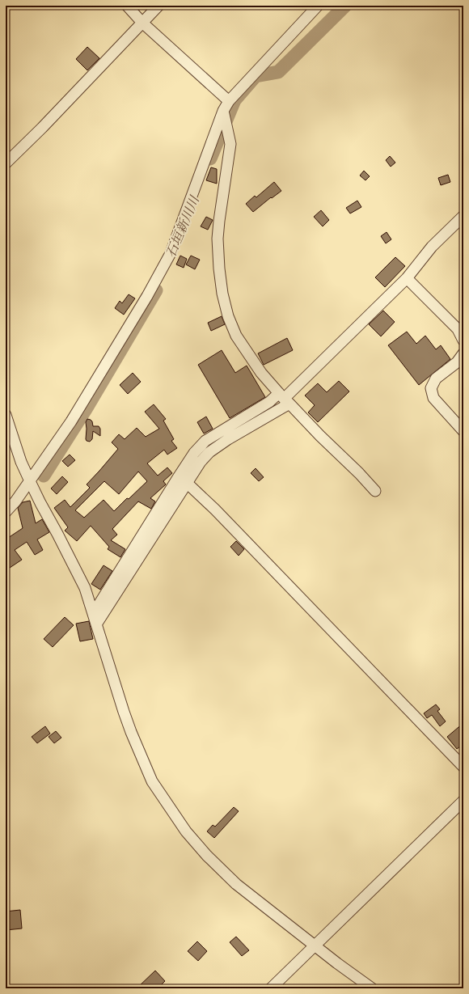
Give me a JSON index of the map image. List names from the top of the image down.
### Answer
{
  "water": ["石垣新川川"]
}
